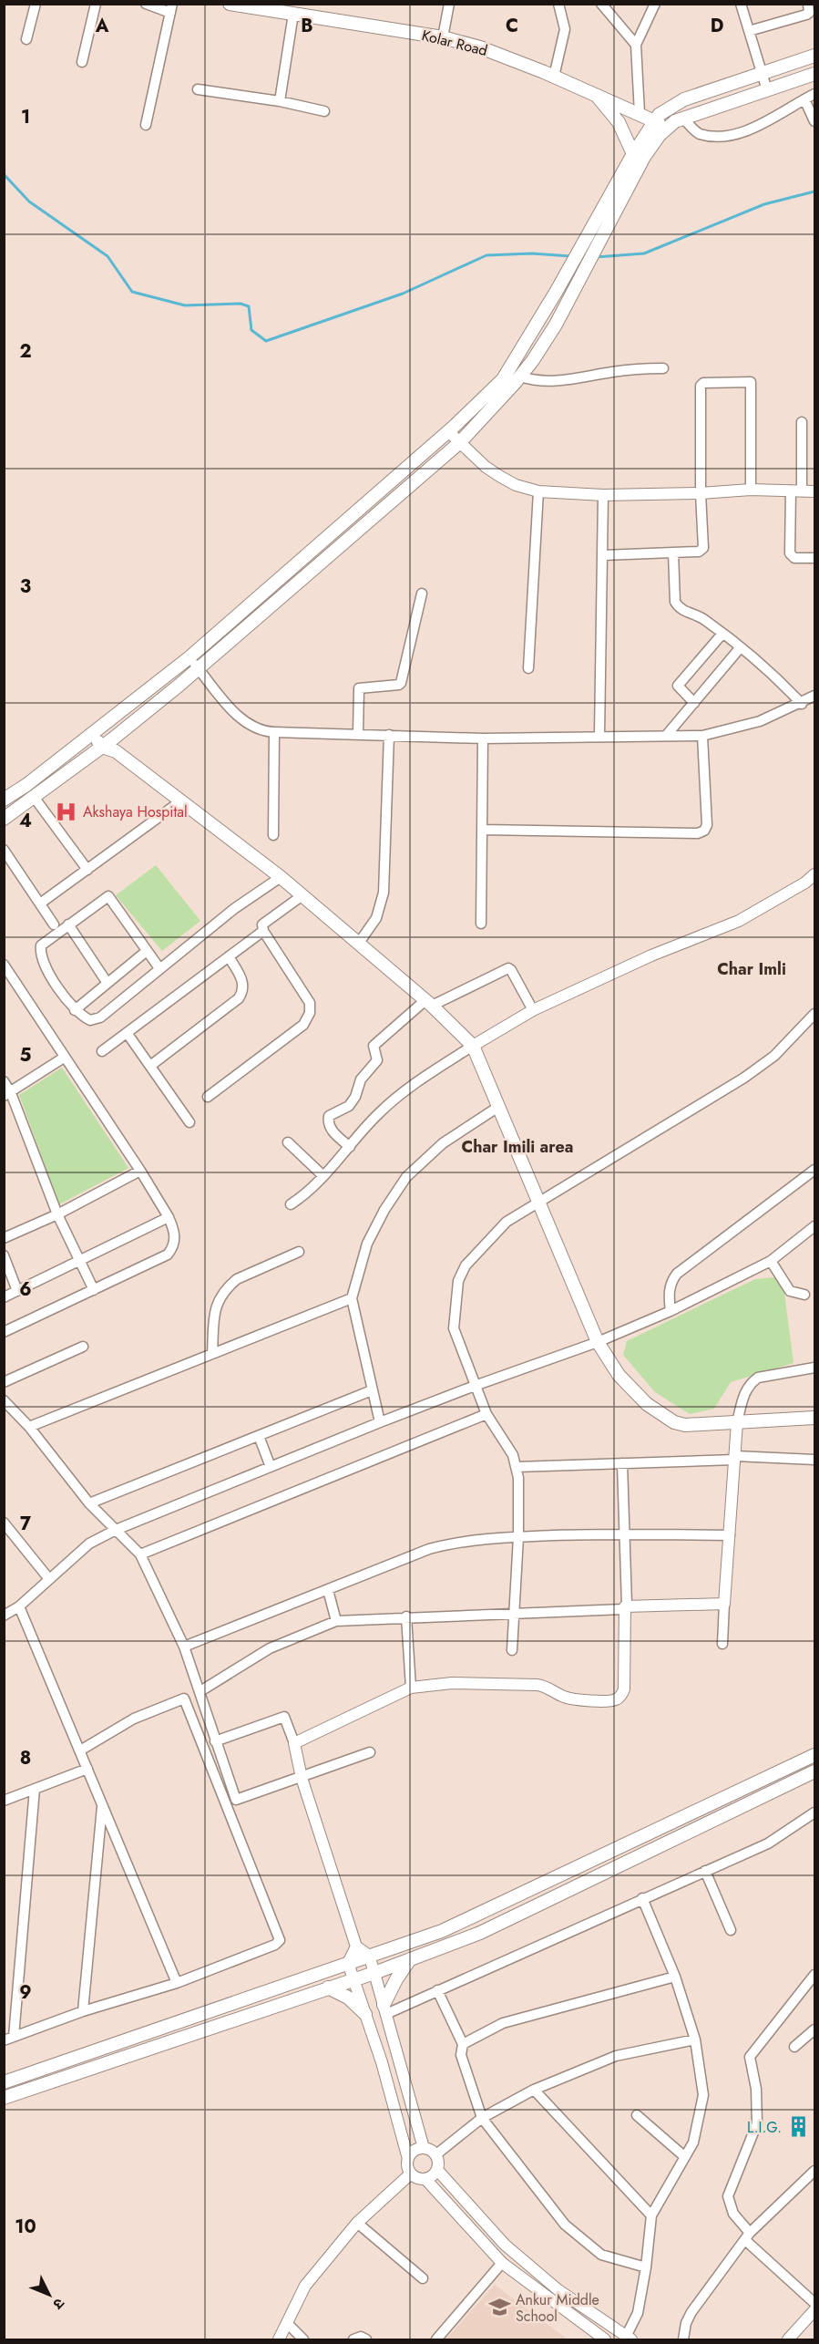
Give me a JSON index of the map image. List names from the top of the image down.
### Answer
{
  "streets": {
    "main road": ["Kolar Road"]
  },
  "districts": ["Char Imli", "Char Imili area"],
  "places": {
    "hospital": ["Akshaya Hospital"],
    "building": ["L.I.G."],
    "school or university": ["Ankur Middle School"]
  },
  "north": "bottom right",
  "grid": {
    "columns": [
      "A",
      "B",
      "C",
      "D"
    ],
    "rows": [
      "1",
      "2",
      "3",
      "4",
      "5",
      "6",
      "7",
      "8",
      "9",
      "10"
    ]
  }
}
